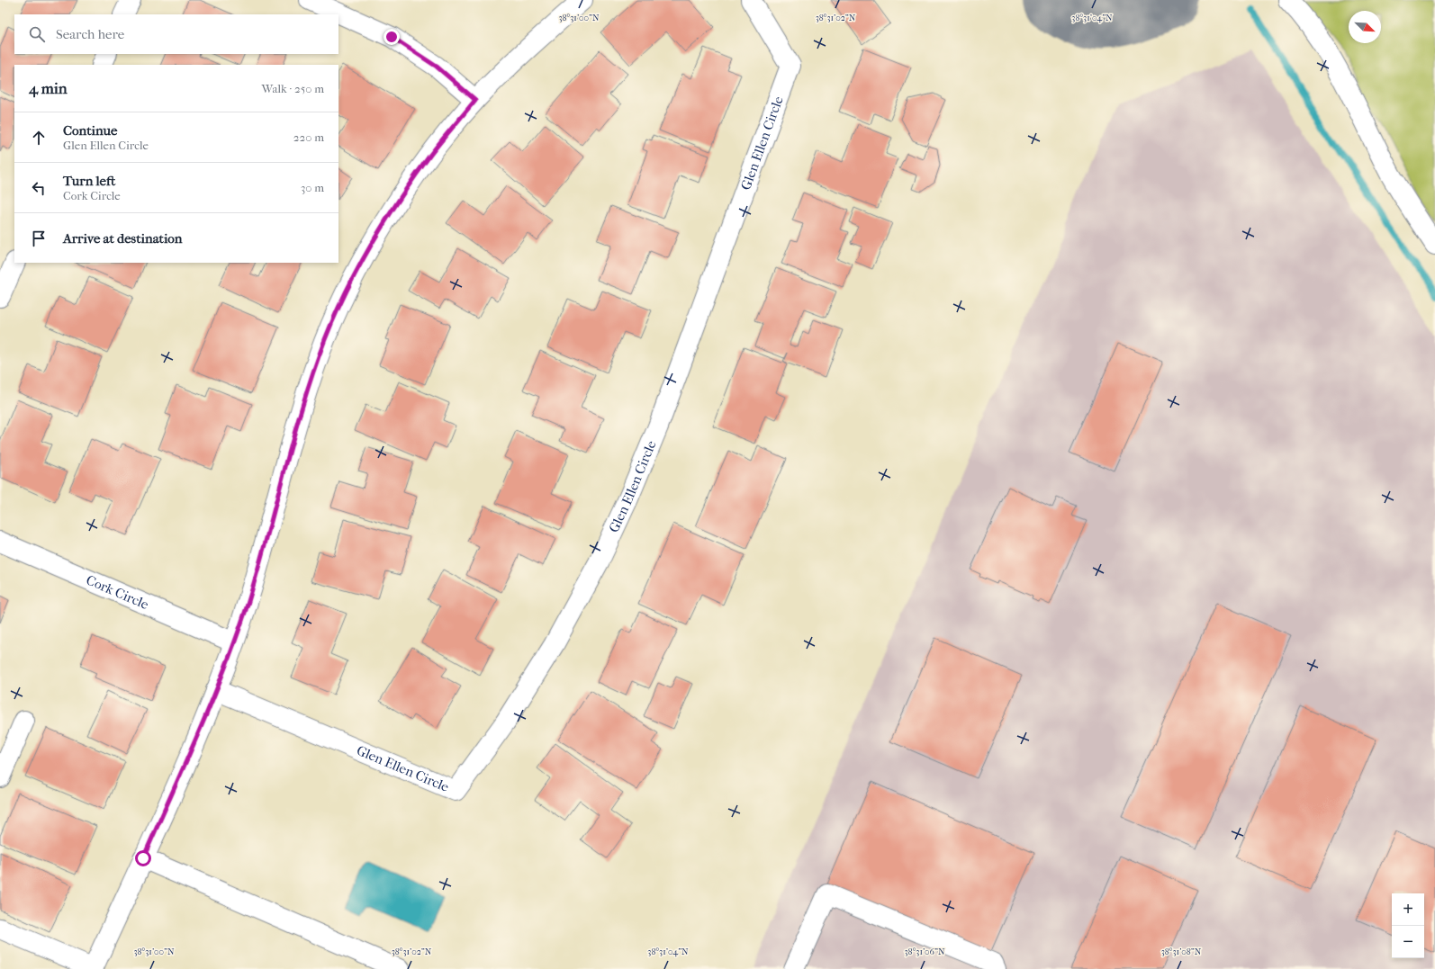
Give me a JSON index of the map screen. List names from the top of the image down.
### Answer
{
  "streets": {
    "street": ["Glen Ellen Circle", "Cork Circle"]
  },
  "north": "bottom right",
  "page": {
    "search": "Search here",
    "heading": ["4 min", "Walk · 250 m"],
    "list": [
      ["Continue", "Glen Ellen Circle", "220 m"],
      ["Turn left", "Cork Circle", "30 m"],
      "Arrive at destination"
    ],
    "map_buttons": ["+", "−"]
  },
  "coordinates": [
    "38°31'00\"N",
    "38°31'02\"N",
    "38°31'04\"N",
    "38°31'06\"N",
    "38°31'08\"N"
  ]
}
